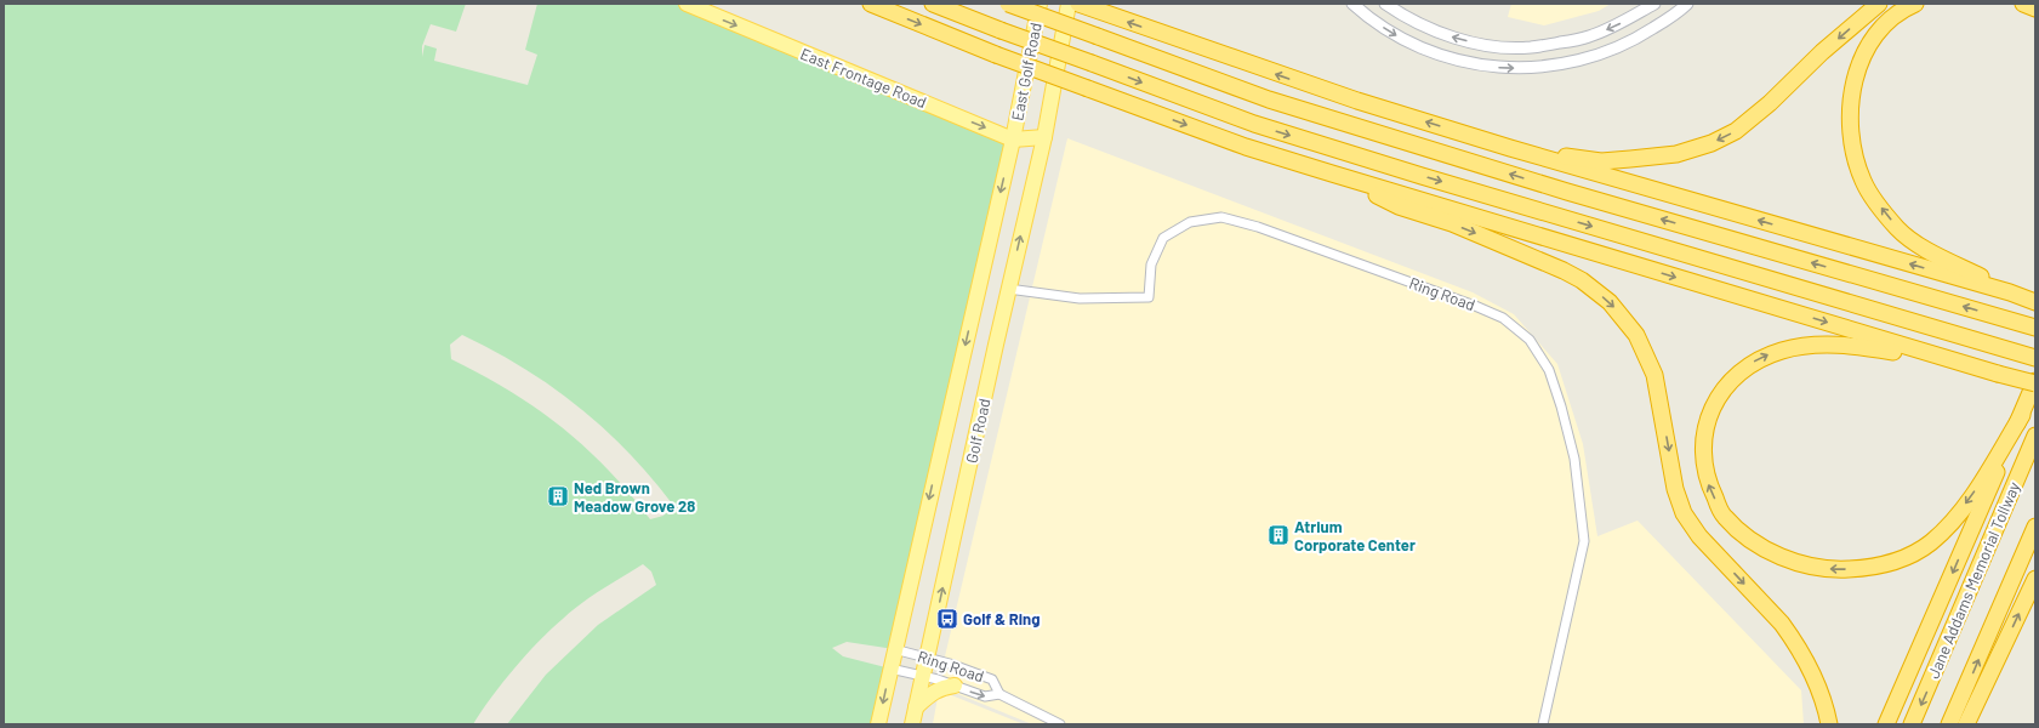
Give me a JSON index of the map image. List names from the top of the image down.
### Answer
{
  "streets": {
    "highway": ["Jane Addams Memorial Tollway"],
    "main road": ["East Golf Road", "East Frontage Road", "Golf Road"],
    "street": ["Ring Road"]
  },
  "crossings": [
    ["East Golf Road", "East Frontage Road"],
    ["East Golf Road", "Golf Road"],
    ["East Frontage Road", "Golf Road"],
    ["Ring Road", "Golf Road"]
  ],
  "one_way": ["East Frontage Road"],
  "places": {
    "building": ["Ned Brown Meadow Grove 28", "Atrium Corporate Center"],
    "bus stop": ["Golf & Ring"]
  }
}
